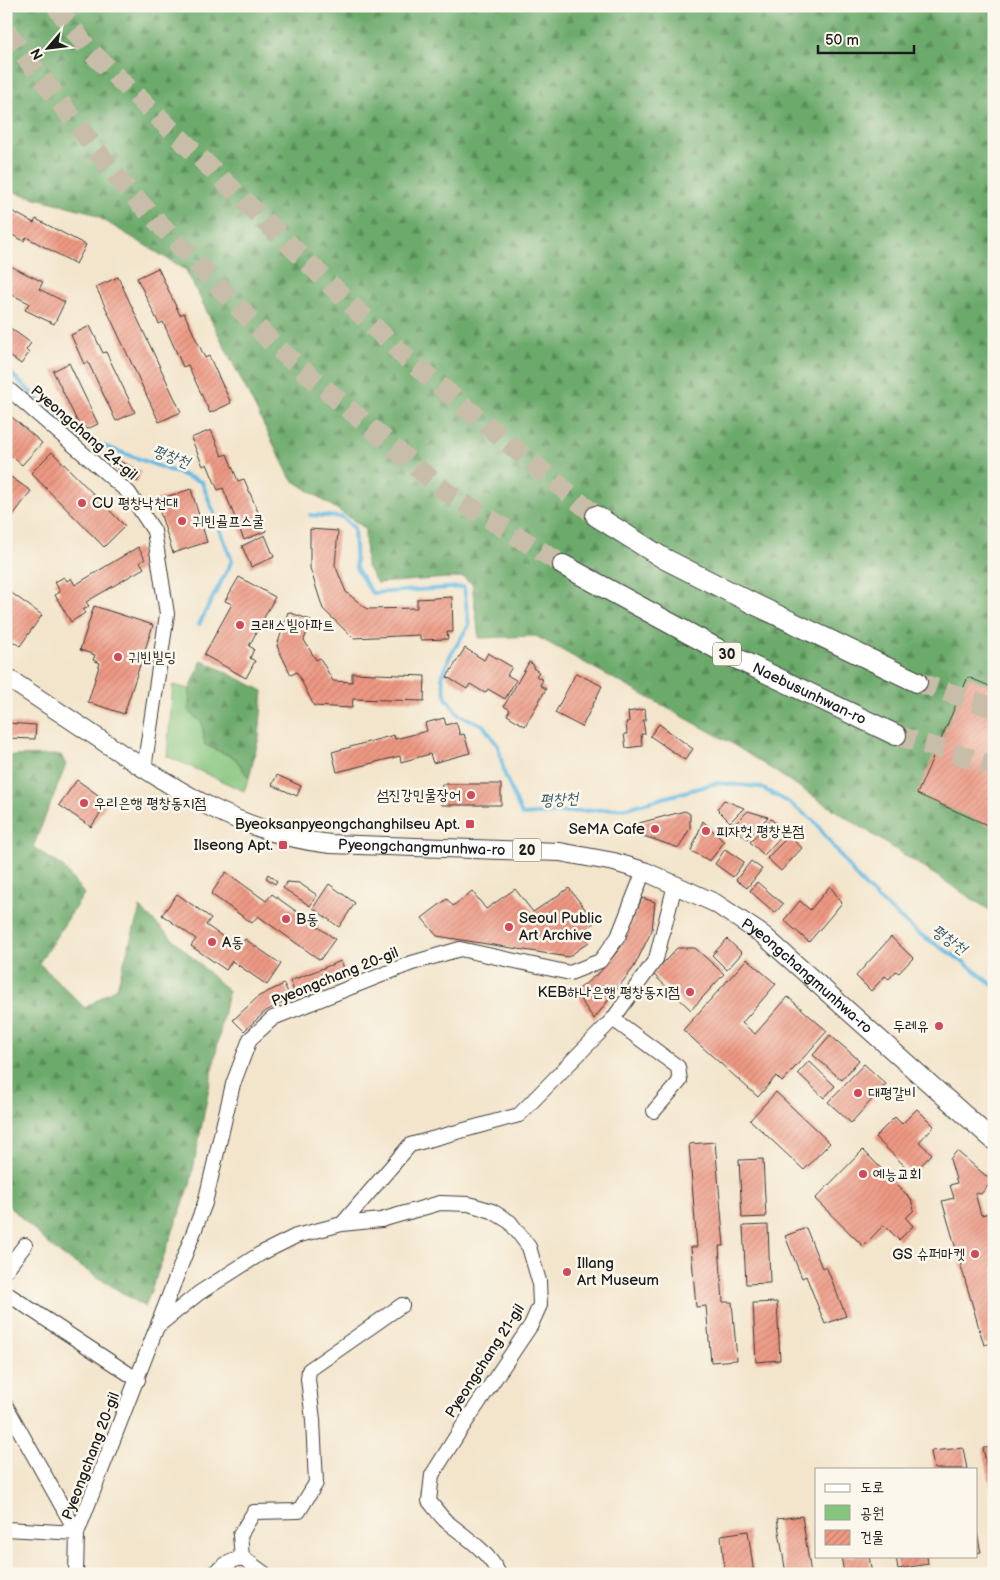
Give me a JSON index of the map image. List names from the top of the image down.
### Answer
{
  "streets": {
    "highway": ["30", "Naebusunhwan-ro"],
    "main road": ["Pyeongchangmunhwa-ro", "20"],
    "street": ["Pyeongchang 24-gil", "Pyeongchang 20-gil", "Pyeongchang 21-gil"]
  },
  "crossings": [
    ["Pyeongchang 24-gil", "Pyeongchangmunhwa-ro"],
    ["Pyeongchangmunhwa-ro", "Pyeongchang 20-gil"],
    ["Pyeongchang 20-gil", "Pyeongchang 21-gil"]
  ],
  "water": ["평창천"],
  "places": {
    "other": [
      "CU 평창낙천대",
      "귀빈골프스쿨",
      "크래스빌아파트",
      "귀빈빌딩",
      "섬진강민물장어",
      "우리은행 평창동지점",
      "SeMA Cafe",
      "피자헛 평창본점",
      "B동",
      "Seoul Public Art Archive",
      "A동",
      "KEB하나은행 평창동지점",
      "두레유",
      "대평갈비",
      "예능교회",
      "GS 슈퍼마켓",
      "Illang Art Museum"
    ],
    "transit": ["Byeoksanpyeongchanghilseu Apt.", "Ilseong Apt."]
  },
  "legend": ["도로", "공원", "건물"],
  "scale_bar": "50 m",
  "north": "bottom left"
}
